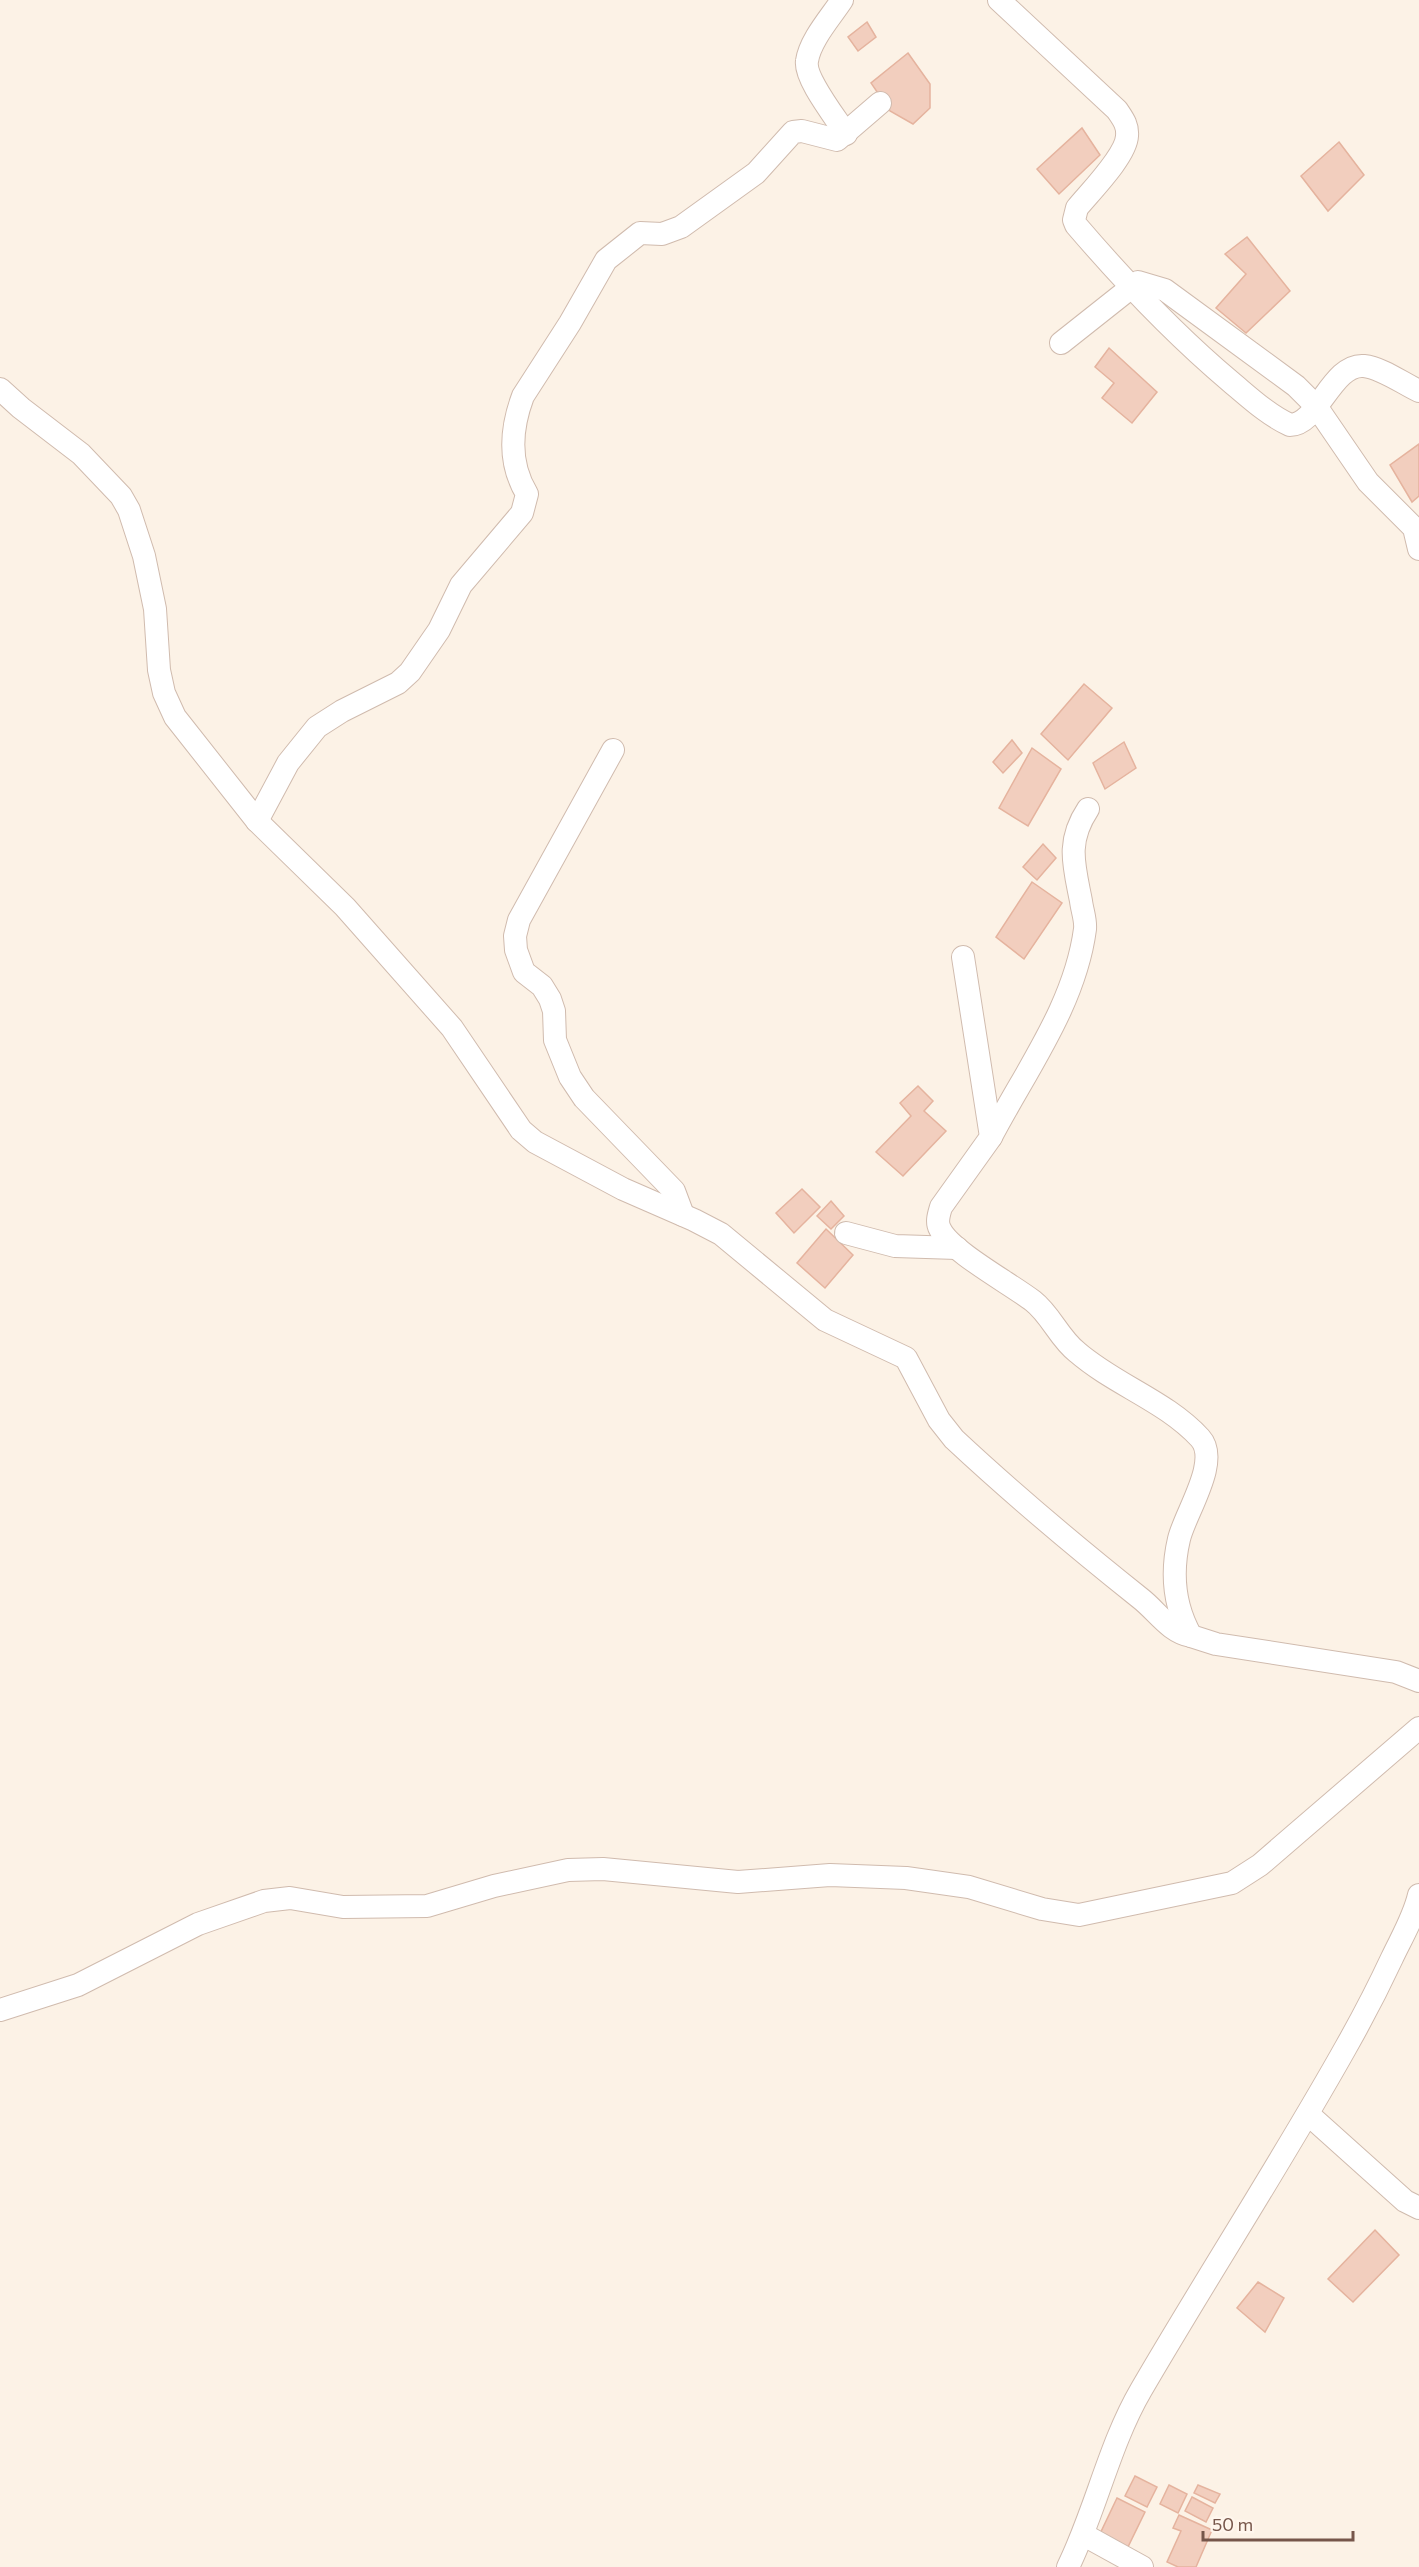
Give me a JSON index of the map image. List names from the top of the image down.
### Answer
{
  "scale_bar": "50 m"
}
